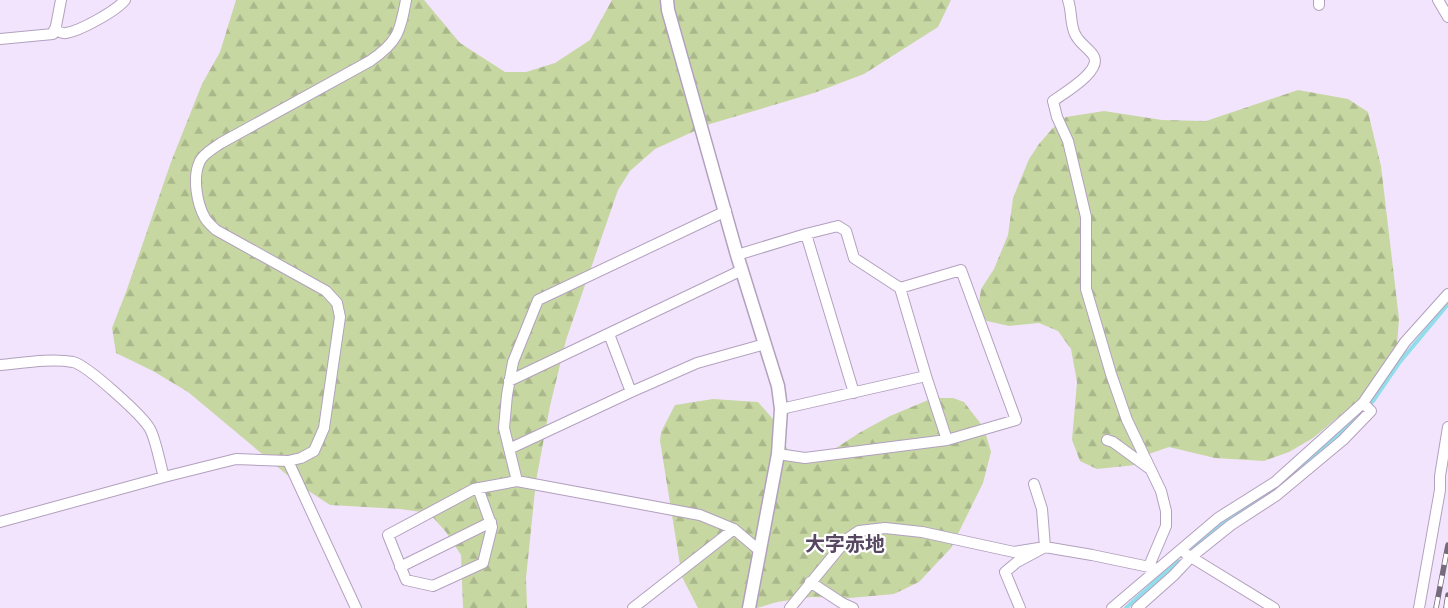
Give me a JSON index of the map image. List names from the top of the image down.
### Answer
{
  "districts": ["大字赤地"]
}
